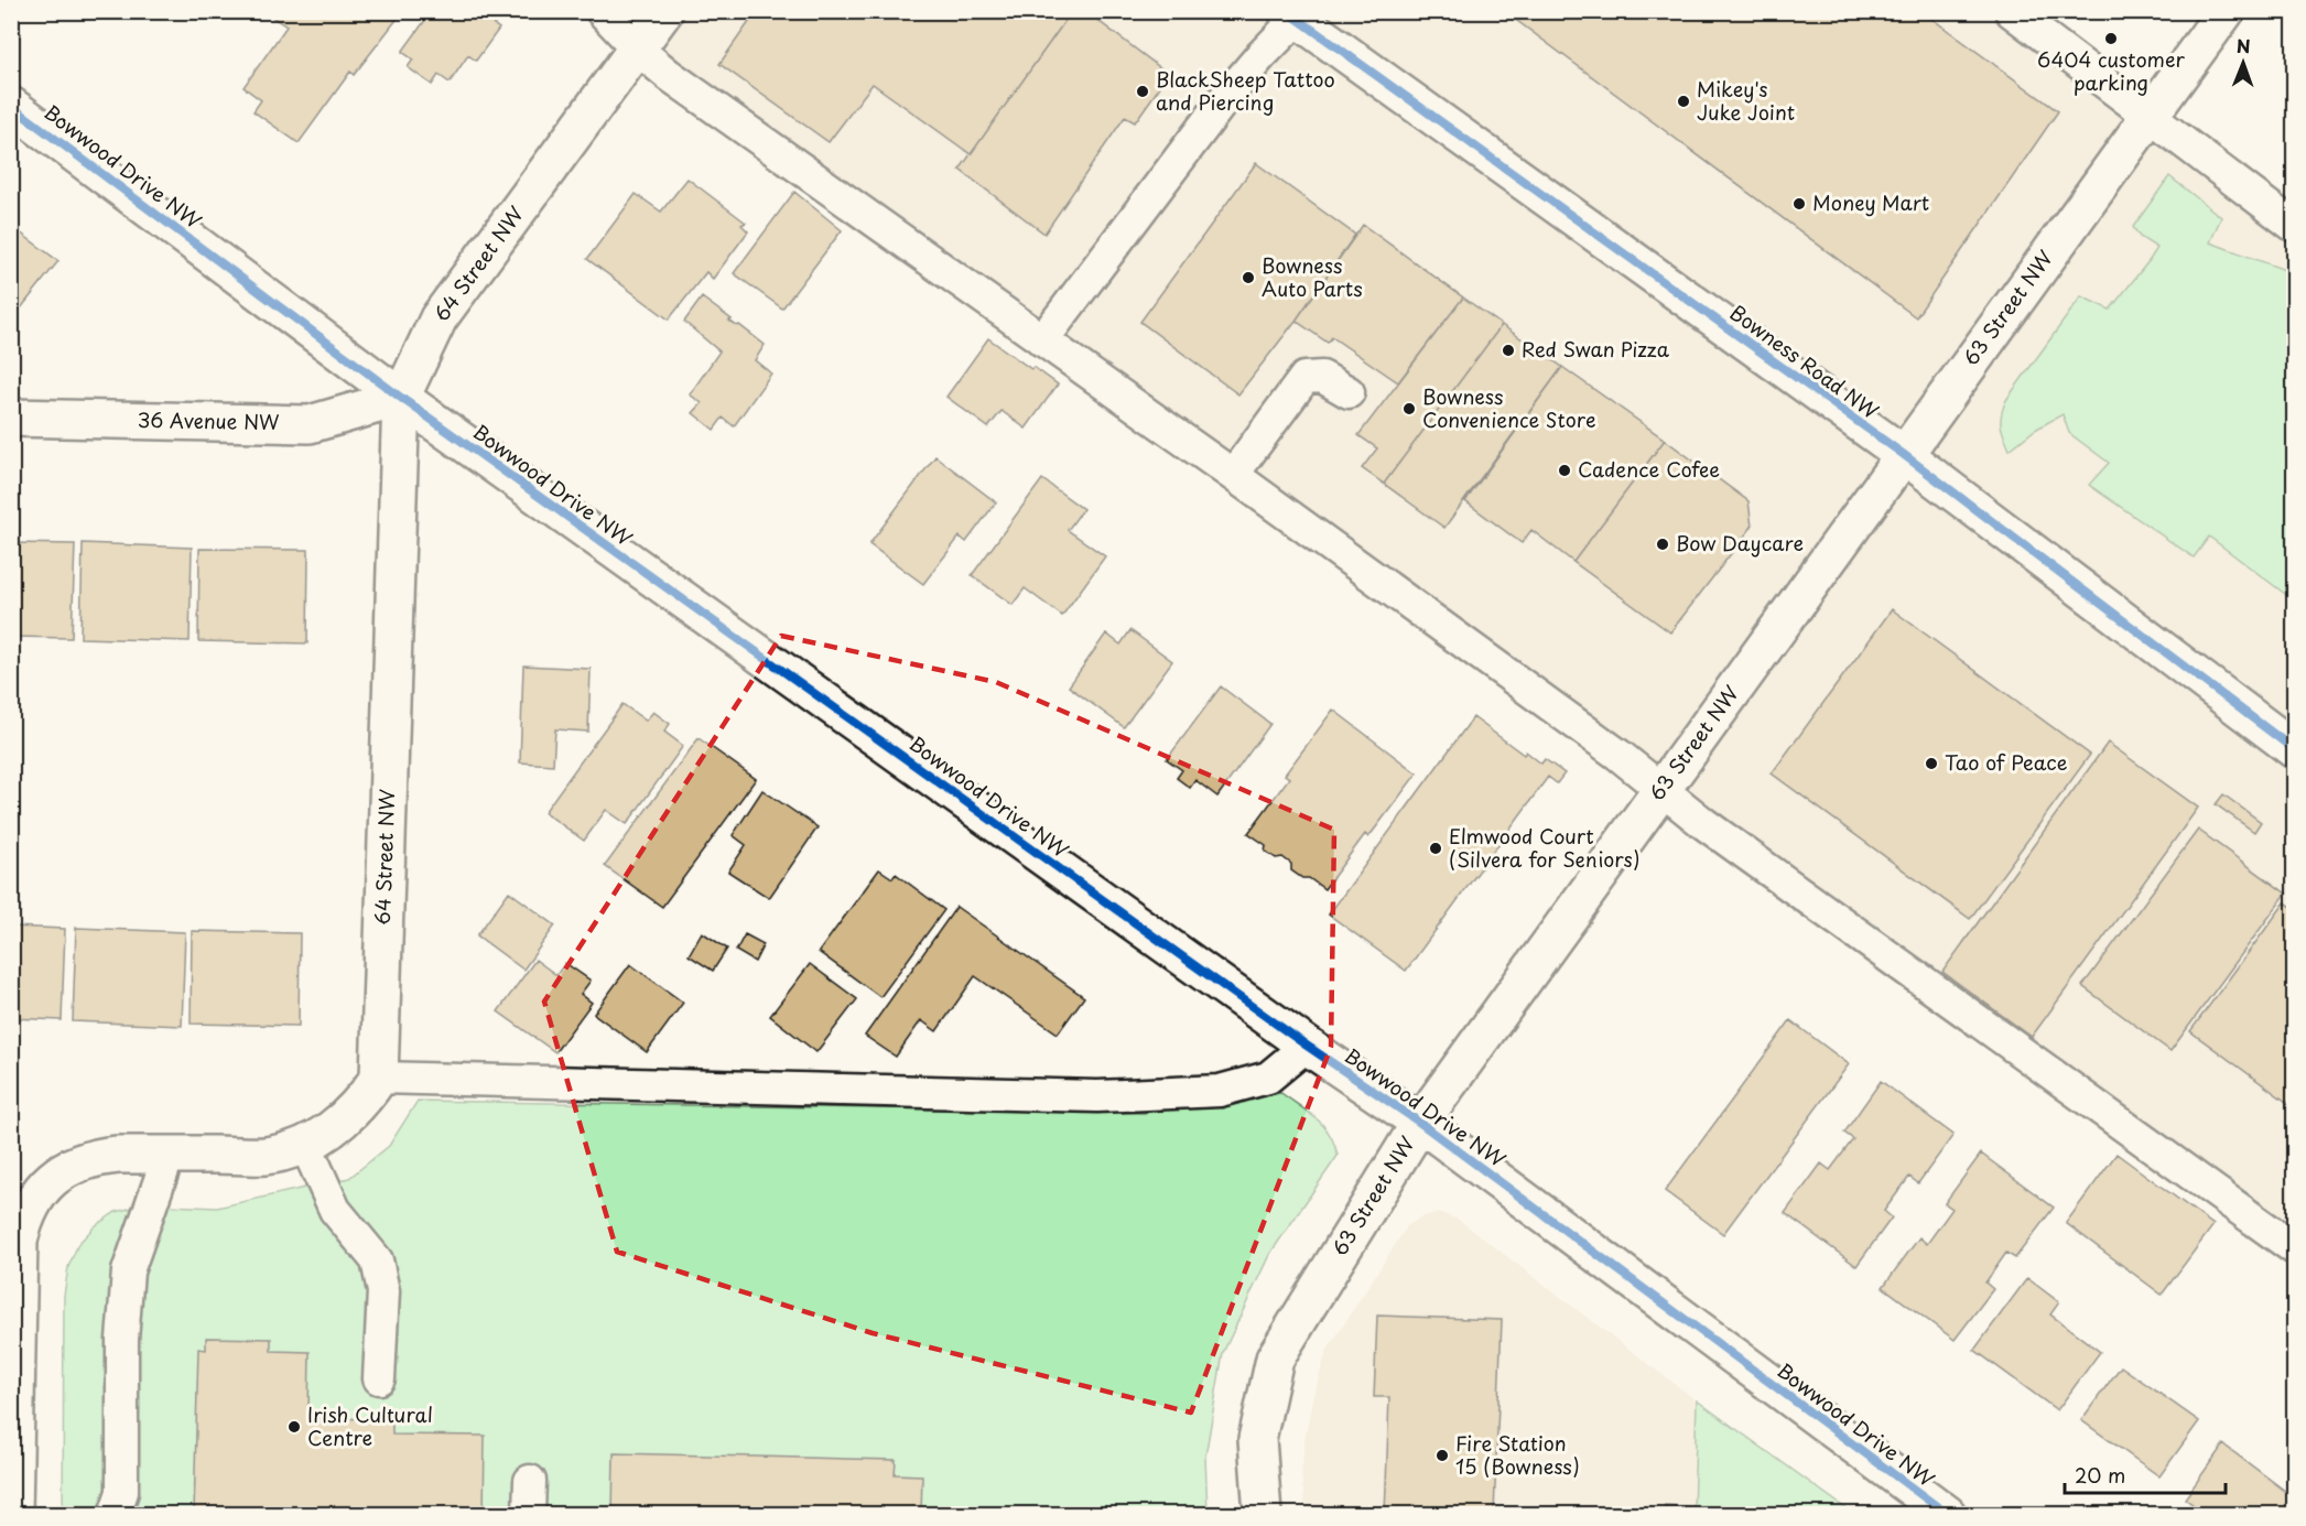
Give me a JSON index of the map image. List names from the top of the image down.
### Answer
{
  "streets": {
    "street": [
      "Bowwood Drive NW",
      "64 Street NW",
      "63 Street NW",
      "Bowness Road NW",
      "36 Avenue NW"
    ]
  },
  "crossings": [
    ["Bowwood Drive NW", "64 Street NW"],
    ["Bowwood Drive NW", "63 Street NW"],
    ["Bowwood Drive NW", "36 Avenue NW"],
    ["64 Street NW", "36 Avenue NW"],
    ["63 Street NW", "Bowness Road NW"]
  ],
  "places": [
    "6404 customer parking",
    "BlackSheep Tattoo and Piercing",
    "Mikey's Juke Joint",
    "Money Mart",
    "Bowness Auto Parts",
    "Red Swan Pizza",
    "Bowness Convenience Store",
    "Cadence Cofee",
    "Bow Daycare",
    "Tao of Peace",
    "Elmwood Court (Silvera for Seniors)",
    "Irish Cultural Centre",
    "Fire Station 15 (Bowness)"
  ],
  "scale_bar": "20 m",
  "north": "top"
}
